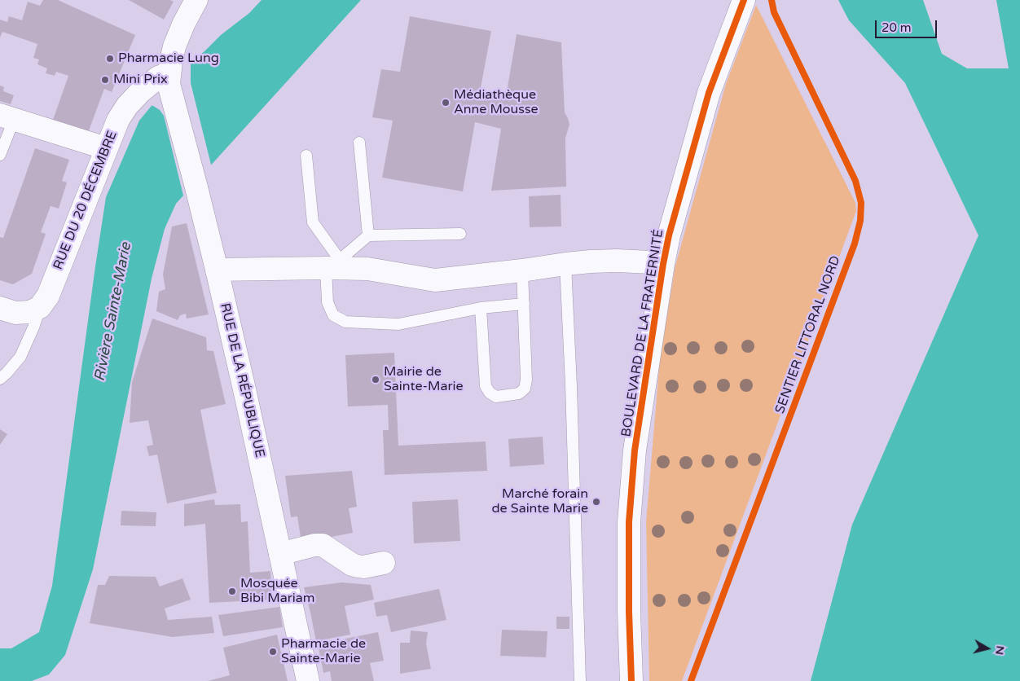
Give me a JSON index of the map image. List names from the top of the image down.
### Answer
{
  "streets": {
    "street": ["RUE DU 20 DÉCEMBRE", "BOULEVARD DE LA FRATERNITÉ", "RUE DE LA RÉPUBLIQUE"],
    "cycle path": ["SENTIER LITTORAL NORD"]
  },
  "crossings": [
    ["RUE DU 20 DÉCEMBRE", "RUE DE LA RÉPUBLIQUE"]
  ],
  "water": ["Rivière Sainte-Marie"],
  "places": [
    "Pharmacie Lung",
    "Mini Prix",
    "Médiathèque Anne Mousse",
    "Mairie de Sainte-Marie",
    "Marché forain de Sainte Marie",
    "Mosquée Bibi Mariam",
    "Pharmacie de Sainte-Marie"
  ],
  "scale_bar": "20 m",
  "north": "right"
}
